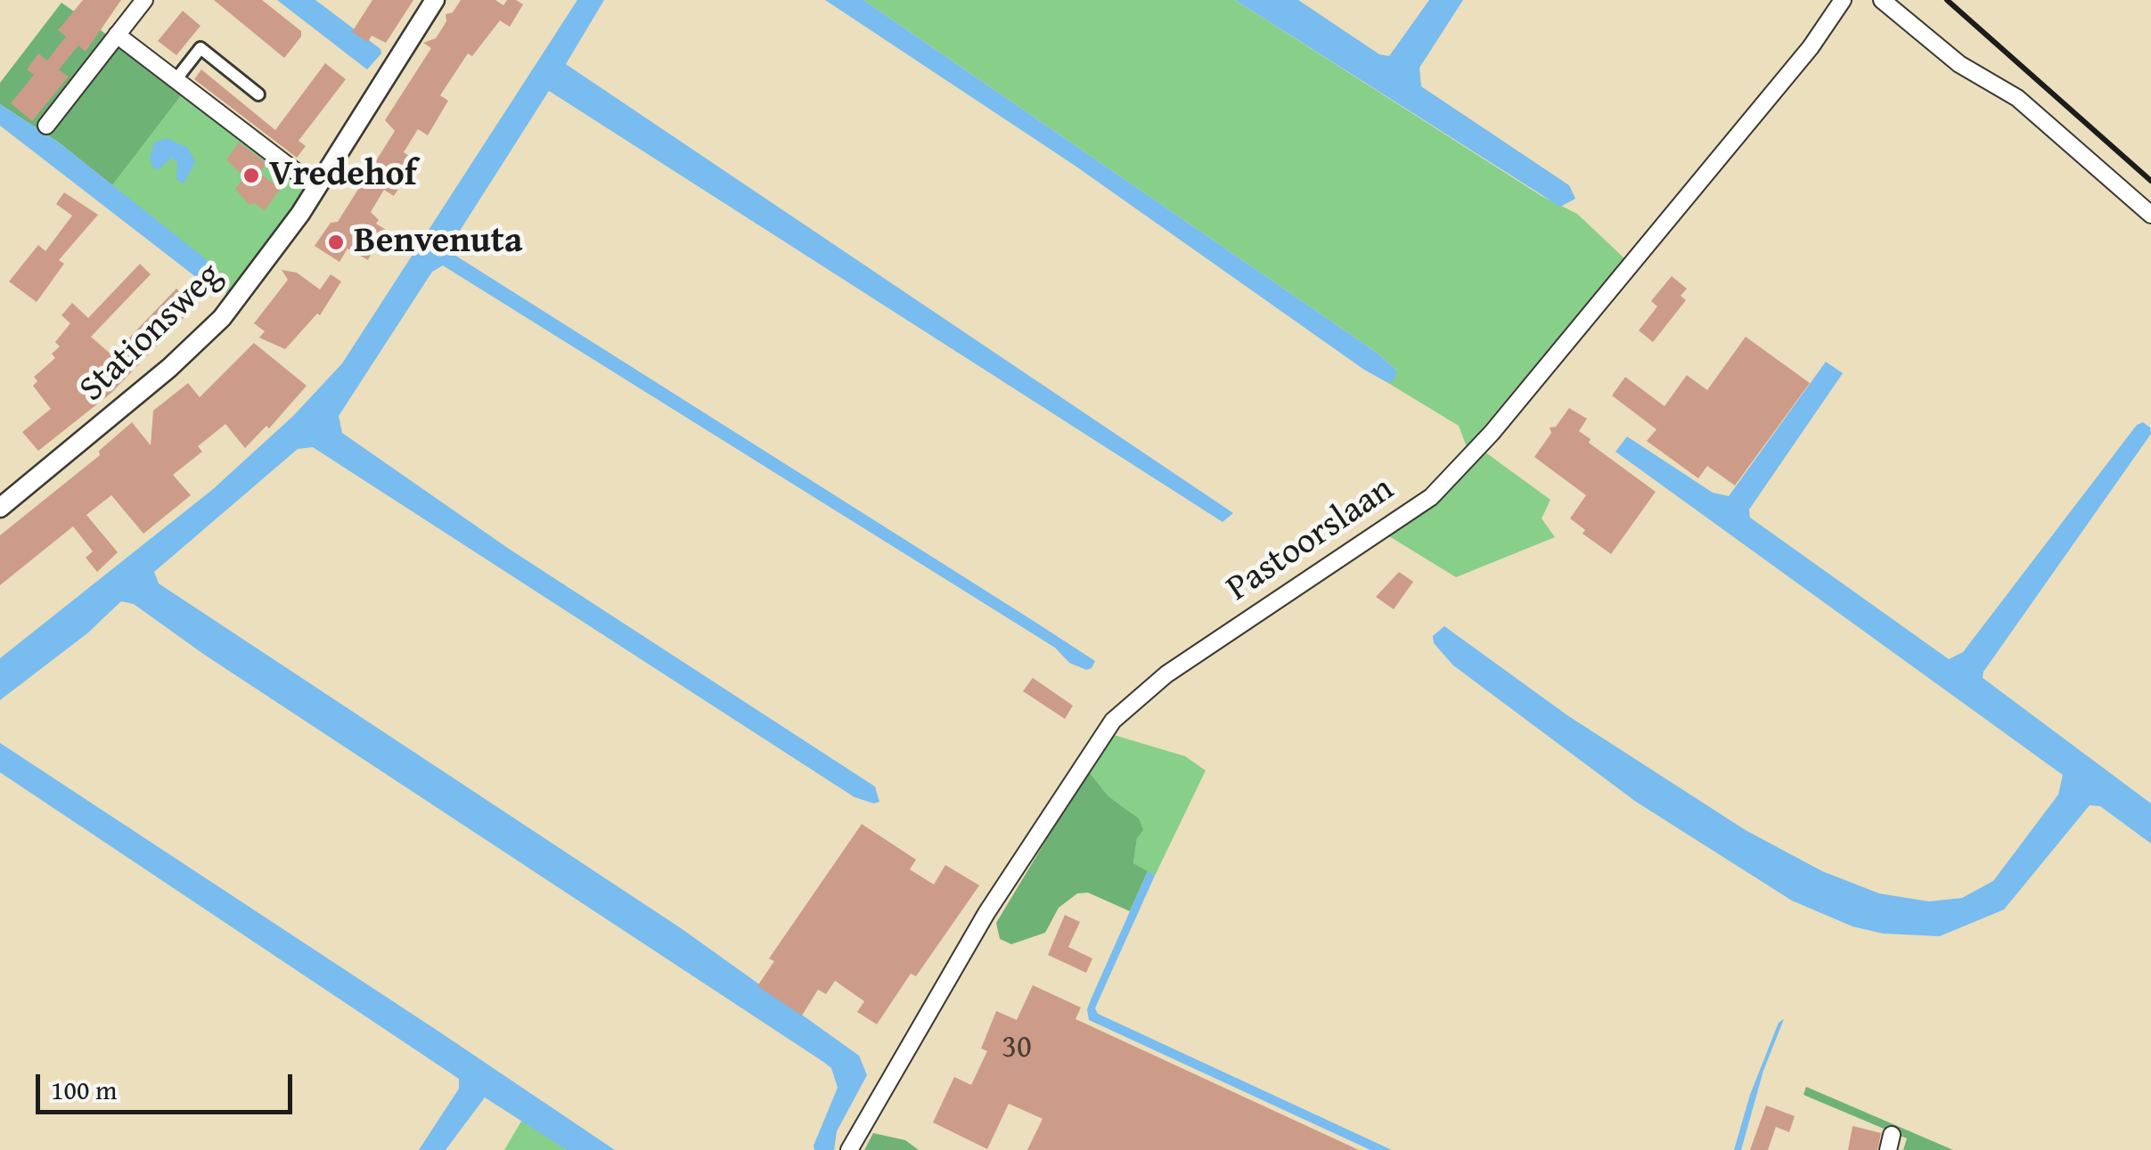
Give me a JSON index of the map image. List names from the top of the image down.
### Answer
{
  "streets": {
    "street": ["Stationsweg", "Pastoorslaan"]
  },
  "places": ["Vredehof", "Benvenuta"],
  "house_numbers": ["30"],
  "scale_bar": "100 m"
}
